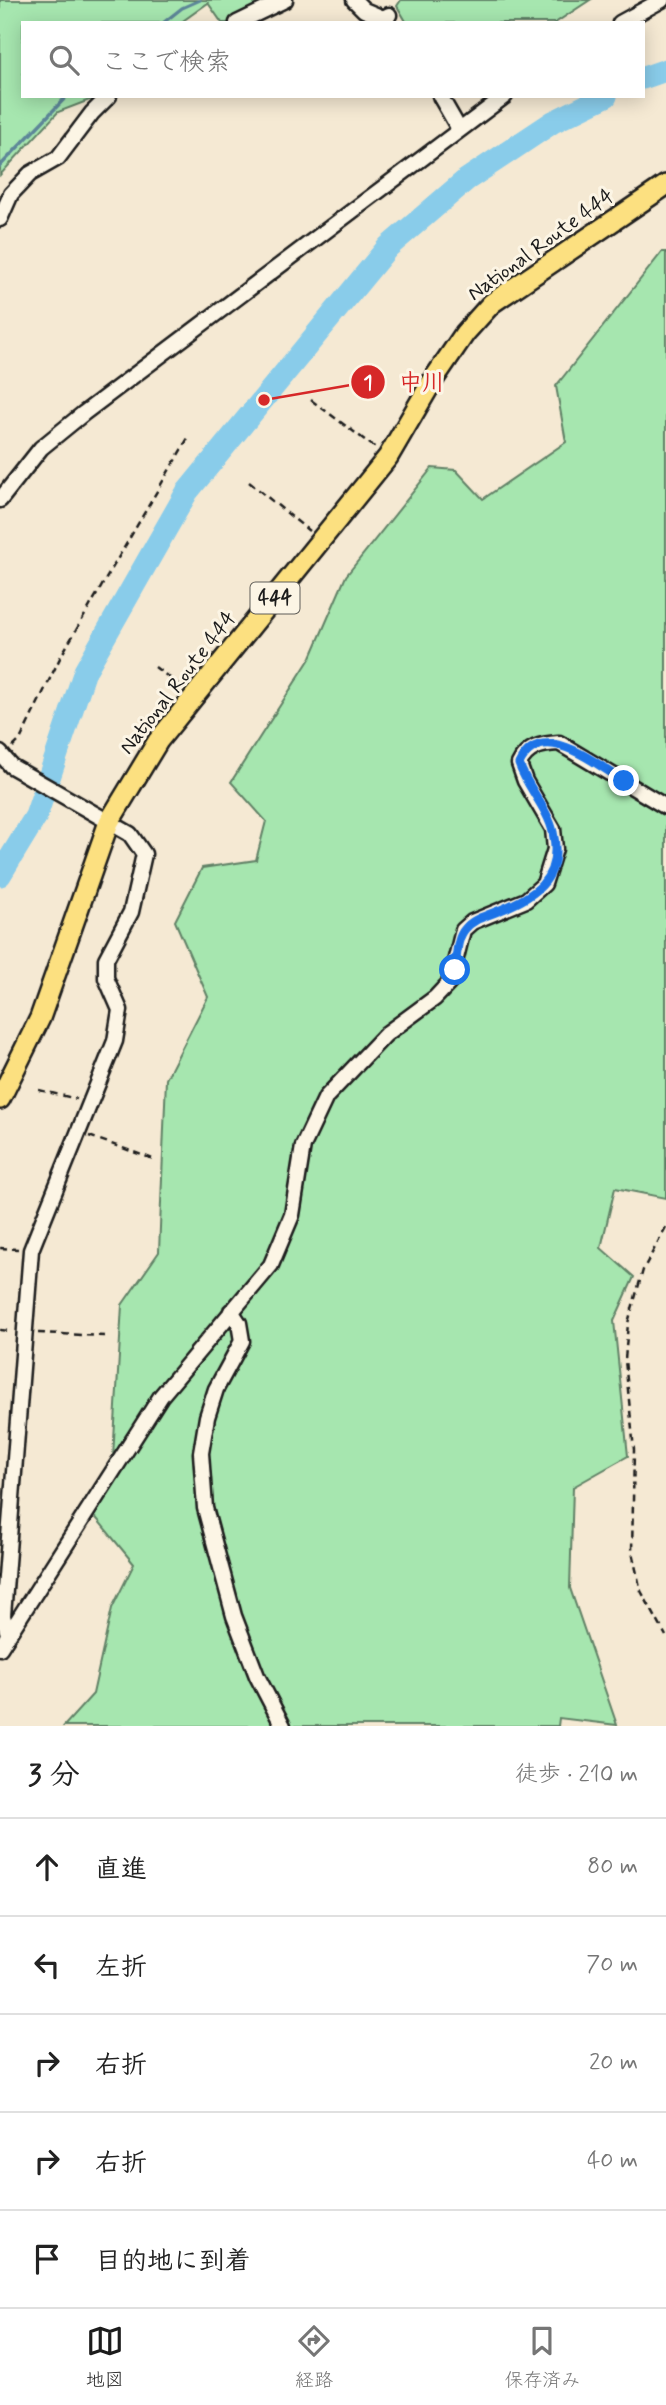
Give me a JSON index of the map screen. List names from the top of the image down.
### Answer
{
  "streets": {
    "highway": ["National Route 444", "444"]
  },
  "places": ["中川"],
  "page": {
    "search": "ここで検索",
    "heading": ["3 分", "徒歩 · 210 m"],
    "list": [
      ["直進", "80 m"],
      ["左折", "70 m"],
      ["右折", "20 m"],
      ["右折", "40 m"],
      "目的地に到着"
    ],
    "nav": ["地図", "経路", "保存済み"]
  }
}
